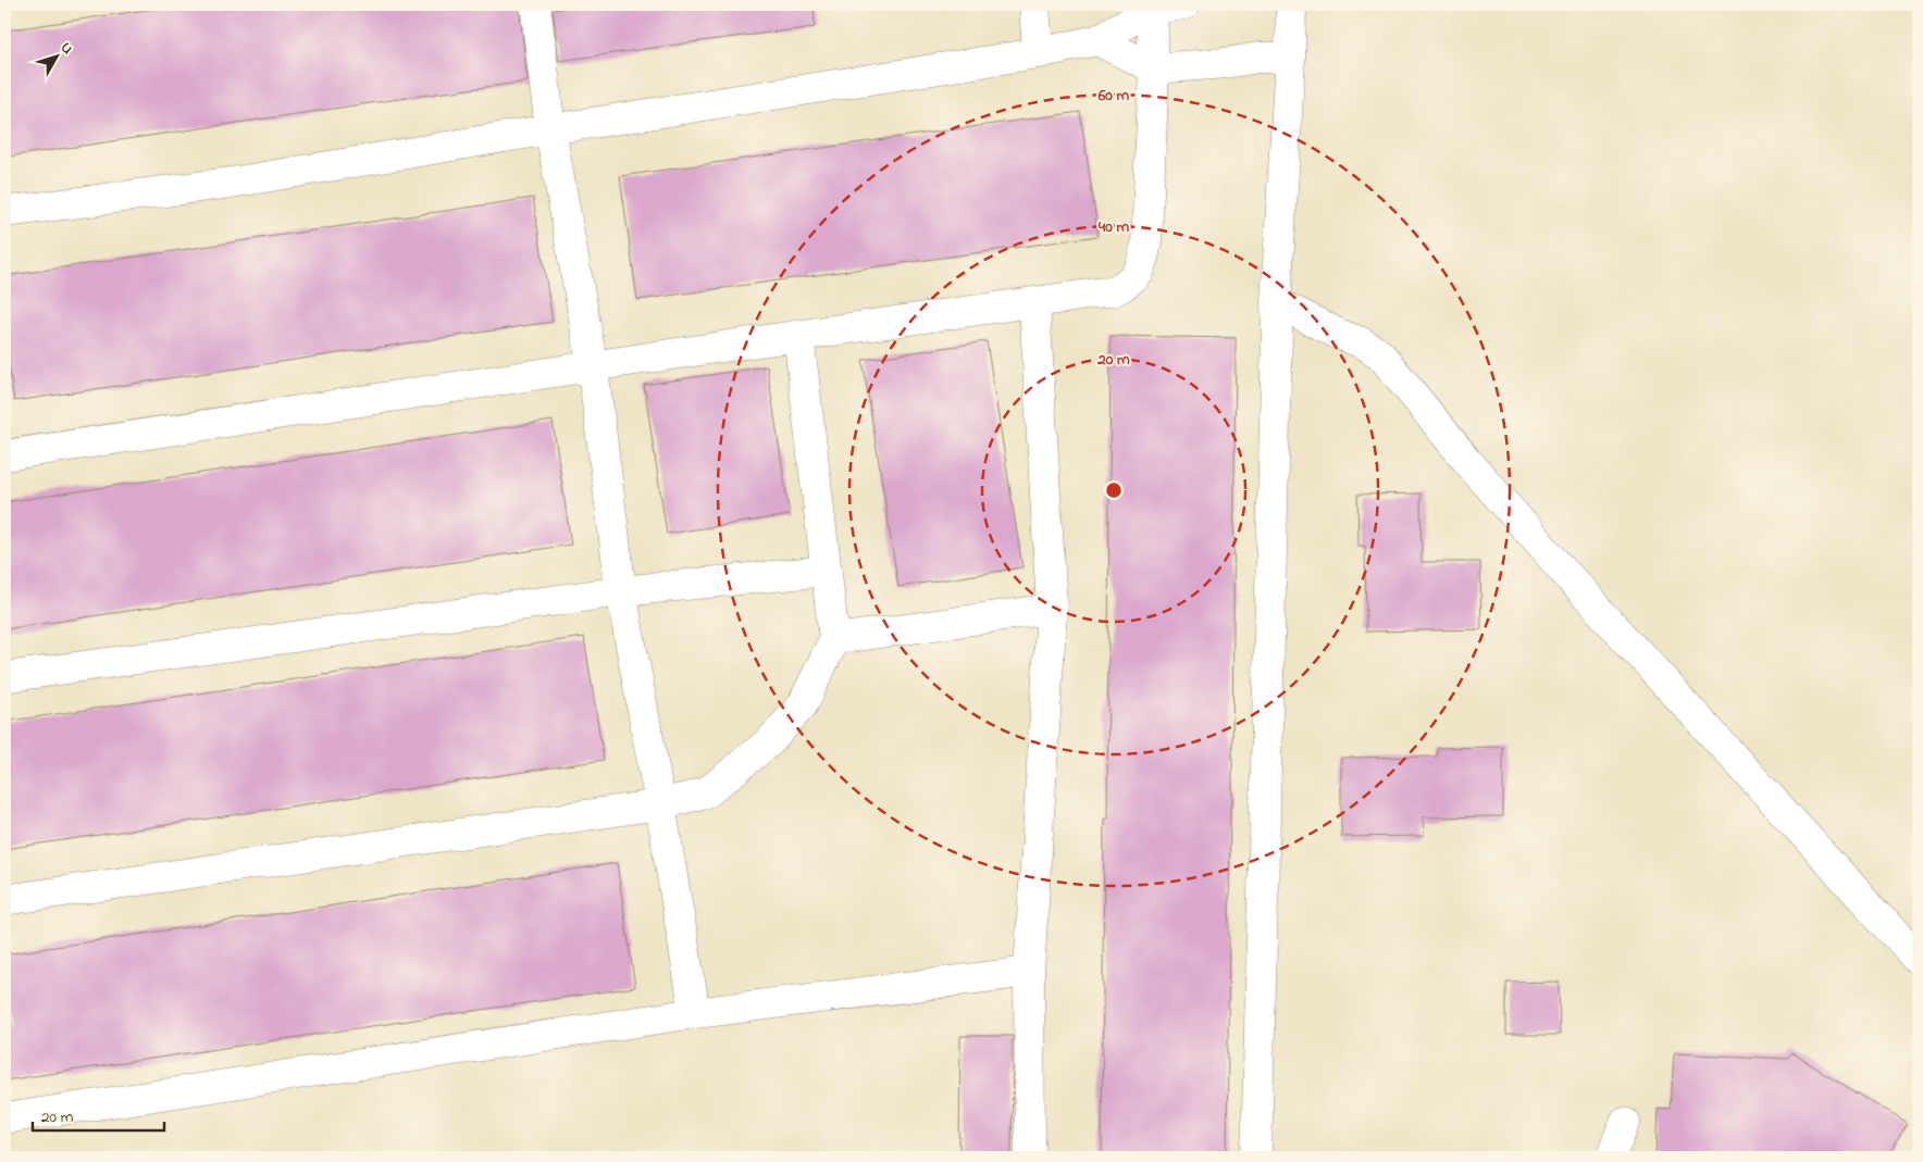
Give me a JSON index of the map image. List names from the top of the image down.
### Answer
{
  "scale_bar": "20 m",
  "north": "top right",
  "rings": ["60 m", "40 m", "20 m"]
}
